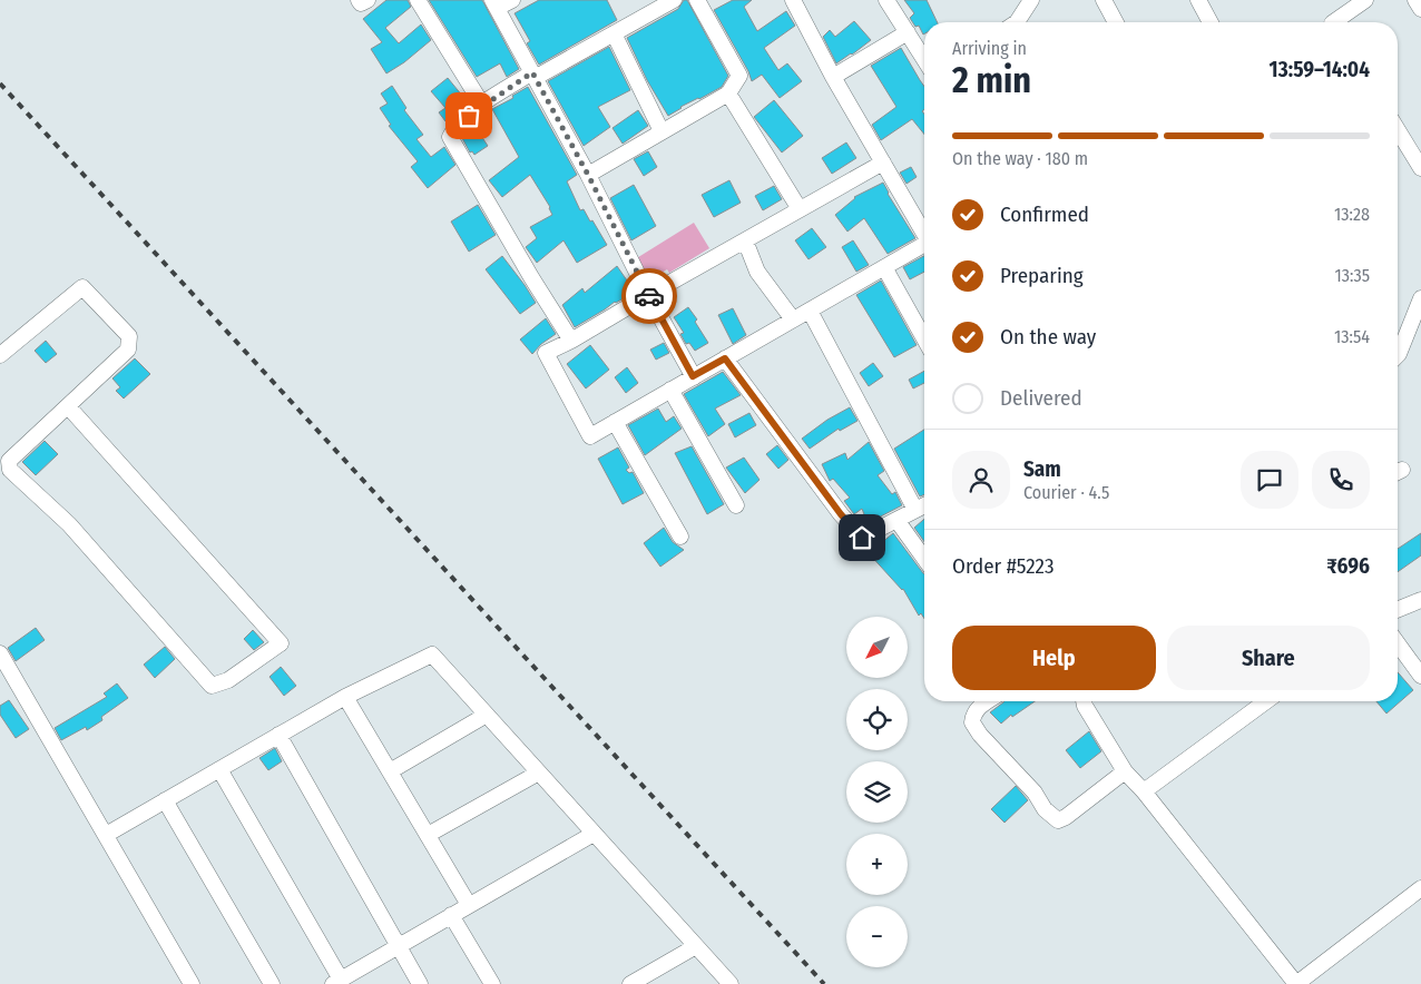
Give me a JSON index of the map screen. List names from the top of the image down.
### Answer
{
  "north": "bottom left",
  "page": {
    "heading": ["2 min", "Arriving in", "13:59–14:04"],
    "panel": [
      "Sam",
      "Courier · 4.5",
      "Order #5223",
      "₹696"
    ],
    "bar": "On the way · 180 m",
    "list": [
      ["Confirmed", "13:28"],
      ["Preparing", "13:35"],
      ["On the way", "13:54"],
      "Delivered"
    ],
    "buttons": ["Help", "Share"],
    "map_buttons": ["+", "−"]
  }
}
